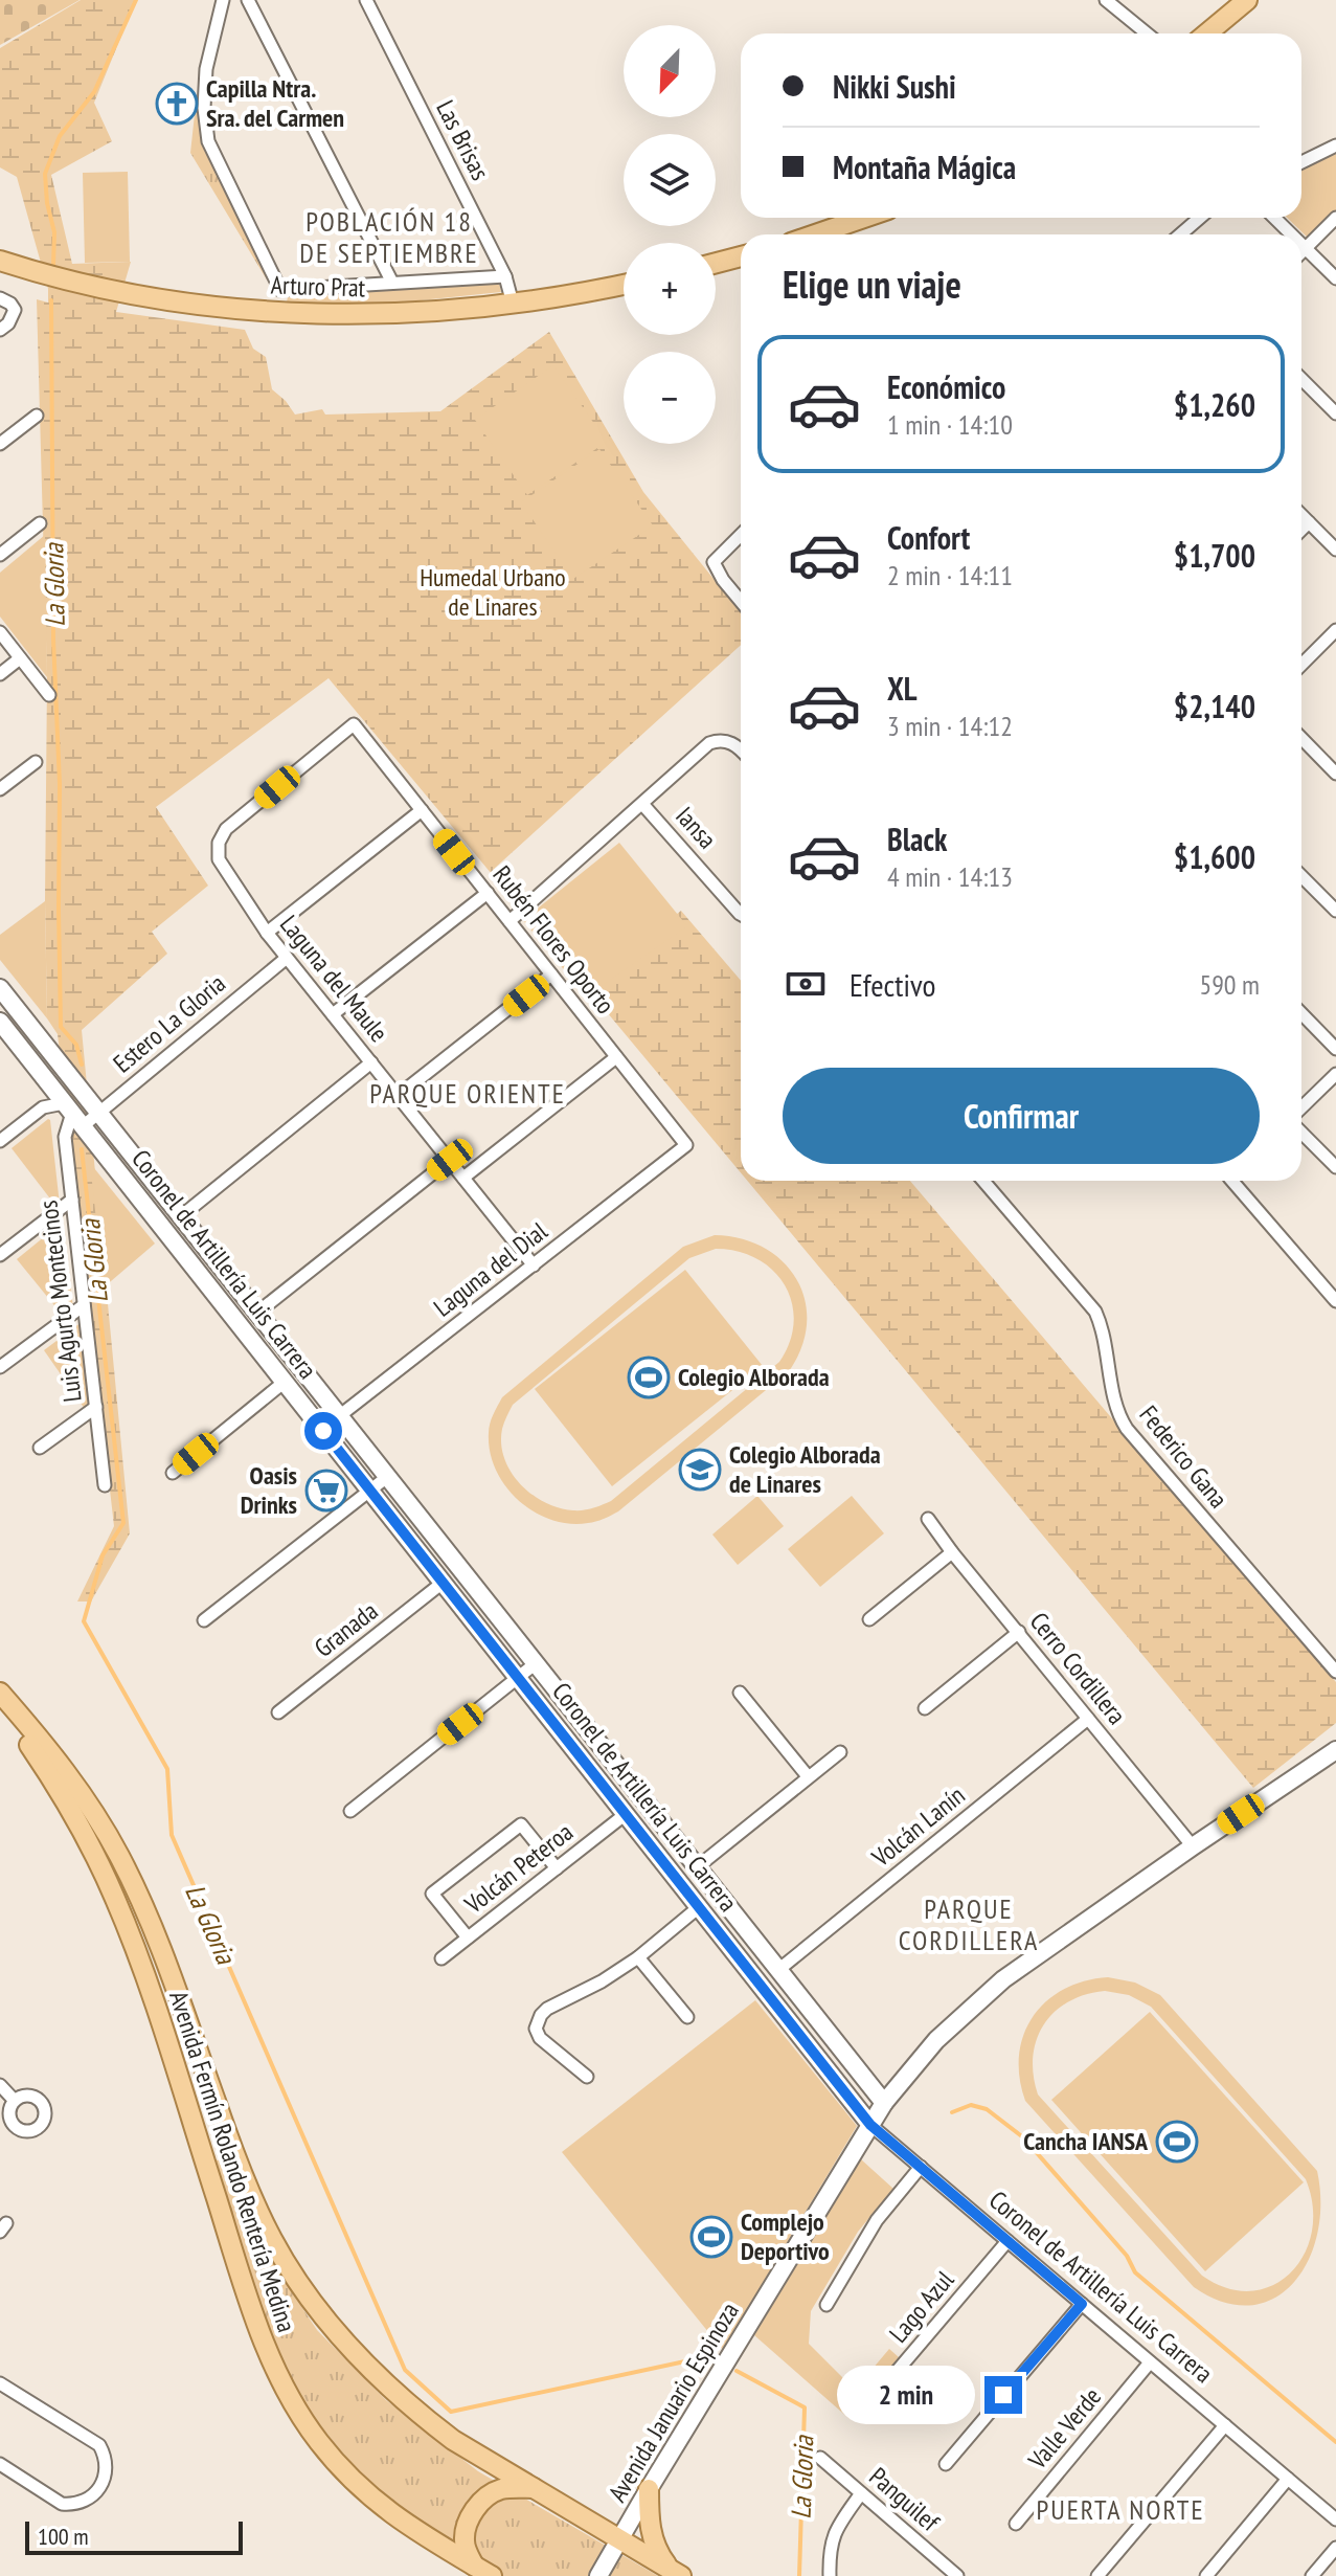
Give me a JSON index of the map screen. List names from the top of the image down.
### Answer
{
  "streets": {
    "main road": ["Arturo Prat", "Avenida Fermín Rolando Rentería Medina"],
    "street": [
      "Las Brisas",
      "Iansa",
      "Rubén Flores Oporto",
      "Laguna del Maule",
      "Estero La Gloria",
      "Coronel de Artillería Luis Carrera",
      "Laguna del Dial",
      "Luis Agurto Montecinos",
      "Federico Gana",
      "Granada",
      "Cerro Cordillera",
      "Volcán Lanín",
      "Volcán Peteroa",
      "Lago Azul",
      "Avenida Januario Espinoza",
      "Valle Verde",
      "Panguilef"
    ]
  },
  "crossings": [
    ["Las Brisas", "Arturo Prat"],
    ["Rubén Flores Oporto", "Laguna del Maule"],
    ["Rubén Flores Oporto", "Laguna del Dial"],
    ["Laguna del Maule", "Estero La Gloria"],
    ["Laguna del Maule", "Laguna del Dial"],
    ["Estero La Gloria", "Coronel de Artillería Luis Carrera"],
    ["Estero La Gloria", "Luis Agurto Montecinos"],
    ["Coronel de Artillería Luis Carrera", "Laguna del Dial"],
    ["Coronel de Artillería Luis Carrera", "Luis Agurto Montecinos"],
    ["Coronel de Artillería Luis Carrera", "Granada"],
    ["Coronel de Artillería Luis Carrera", "Volcán Lanín"],
    ["Coronel de Artillería Luis Carrera", "Volcán Peteroa"],
    ["Coronel de Artillería Luis Carrera", "Lago Azul"],
    ["Coronel de Artillería Luis Carrera", "Avenida Januario Espinoza"],
    ["Coronel de Artillería Luis Carrera", "Valle Verde"],
    ["Cerro Cordillera", "Volcán Lanín"],
    ["Cerro Cordillera", "Avenida Januario Espinoza"],
    ["Avenida Fermín Rolando Rentería Medina", "Avenida Januario Espinoza"]
  ],
  "districts": [
    "POBLACIÓN 18 DE SEPTIEMBRE",
    "PARQUE ORIENTE",
    "PARQUE CORDILLERA",
    "PUERTA NORTE"
  ],
  "water": ["La Gloria"],
  "parks": ["Humedal Urbano de Linares"],
  "places": {
    "church": ["Capilla Ntra. Sra. del Carmen"],
    "sports": ["Colegio Alborada", "Cancha IANSA", "Complejo Deportivo"],
    "school or university": ["Colegio Alborada de Linares"],
    "supermarket": ["Oasis Drinks"]
  },
  "scale_bar": "100 m",
  "north": "bottom left",
  "page": {
    "map_buttons": ["+", "−"],
    "banner": ["Nikki Sushi", "Montaña Mágica"],
    "heading": "Elige un viaje",
    "list": [
      {
        "name": "Económico",
        "note": "1 min · 14:10",
        "value": "$1,260"
      },
      {
        "name": "Confort",
        "note": "2 min · 14:11",
        "value": "$1,700"
      },
      {
        "name": "XL",
        "note": "3 min · 14:12",
        "value": "$2,140"
      },
      {
        "name": "Black",
        "note": "4 min · 14:13",
        "value": "$1,600"
      }
    ],
    "pay": ["Efectivo", "590 m"],
    "buttons": "Confirmar",
    "bubble": "2 min",
    "scale": "100 m"
  }
}
